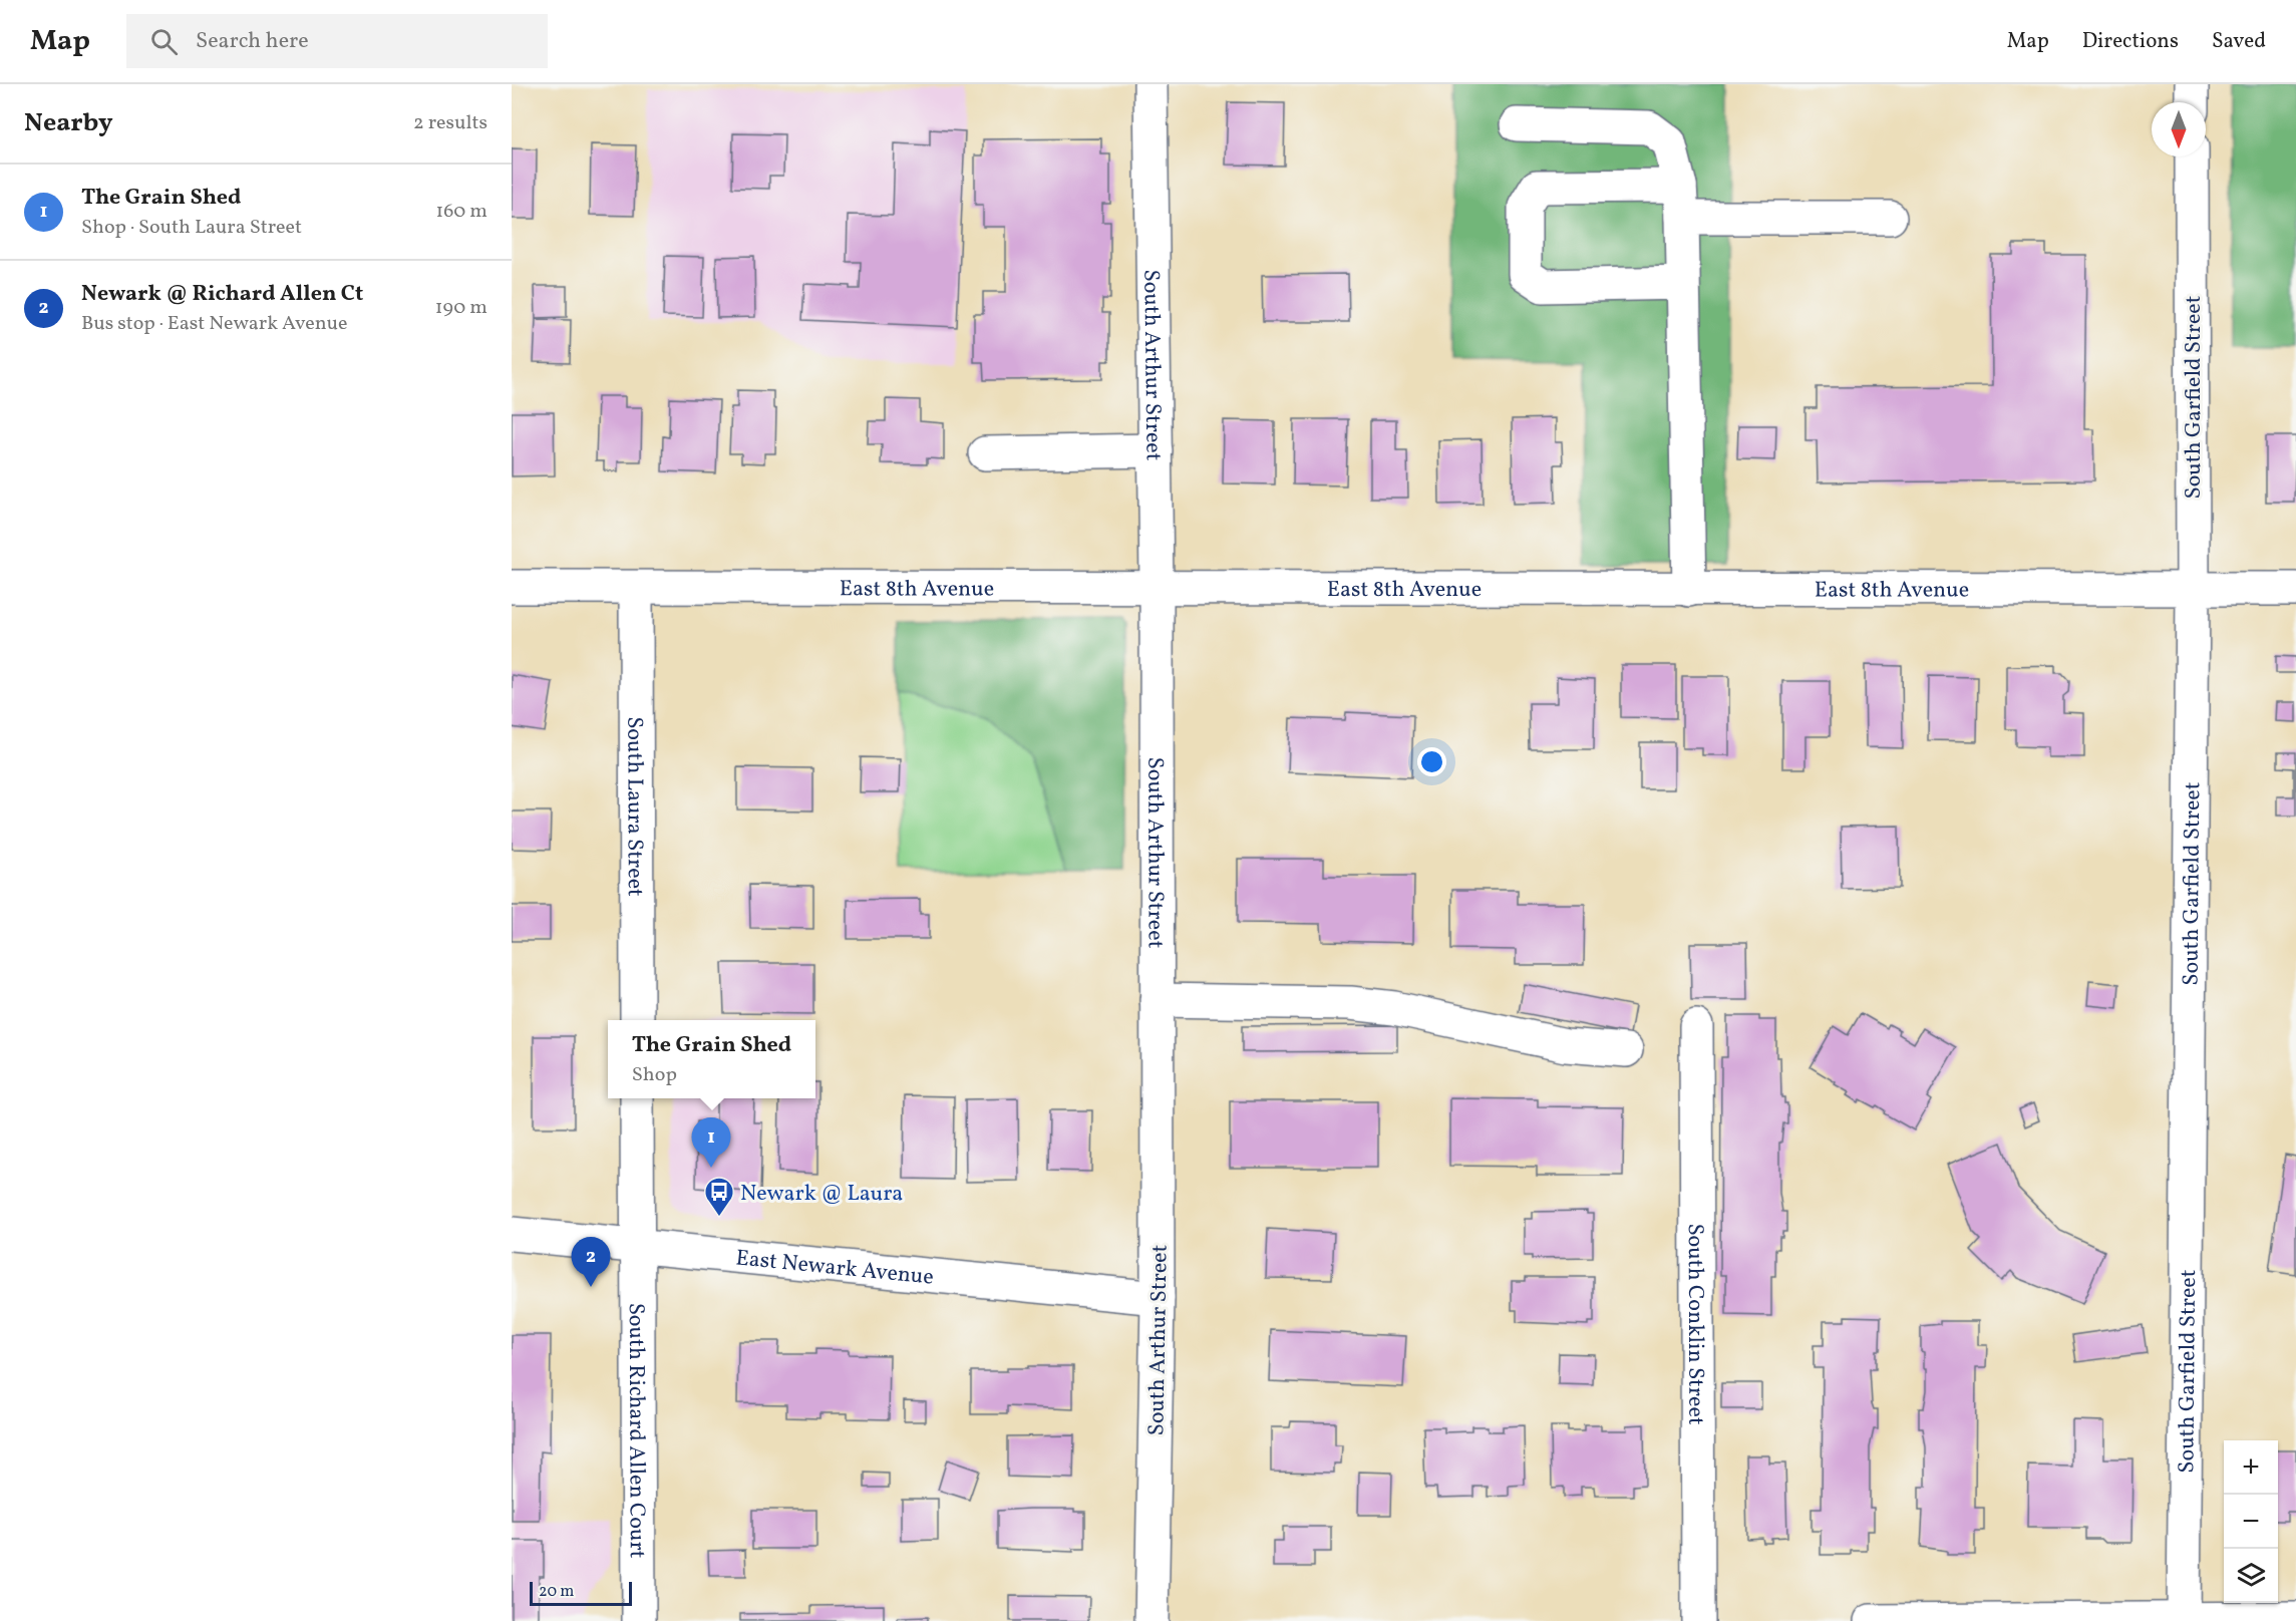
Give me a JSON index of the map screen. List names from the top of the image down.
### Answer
{
  "streets": {
    "street": [
      "South Arthur Street",
      "South Garfield Street",
      "East 8th Avenue",
      "South Laura Street",
      "East Newark Avenue",
      "South Conklin Street",
      "South Richard Allen Court"
    ]
  },
  "crossings": [
    ["South Arthur Street", "East 8th Avenue"],
    ["South Arthur Street", "East Newark Avenue"],
    ["South Garfield Street", "East 8th Avenue"],
    ["East 8th Avenue", "South Laura Street"],
    ["East Newark Avenue", "South Richard Allen Court"]
  ],
  "places": {
    "bus stop": ["Newark @ Laura"]
  },
  "scale_bar": "20 m",
  "north": "bottom",
  "page": {
    "header": "Map",
    "search": "Search here",
    "nav": ["Map", "Directions", "Saved"],
    "heading": ["Nearby", "2 results"],
    "list": [
      {
        "mark": "1",
        "name": "The Grain Shed",
        "note": "Shop · South Laura Street",
        "value": "160 m"
      },
      {
        "mark": "2",
        "name": "Newark @ Richard Allen Ct",
        "note": "Bus stop · East Newark Avenue",
        "value": "190 m"
      }
    ],
    "popup": ["The Grain Shed", "Shop"],
    "pins": ["1", "2"],
    "map_buttons": ["+", "−"],
    "scale": "20 m"
  }
}
